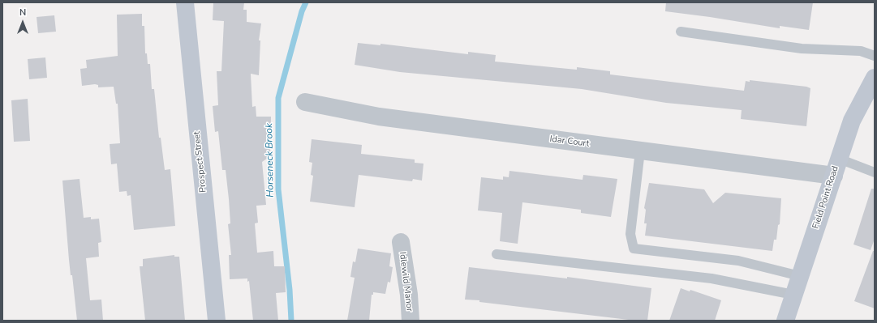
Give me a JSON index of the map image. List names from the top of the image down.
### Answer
{
  "streets": {
    "street": [
      "Idar Court",
      "Prospect Street",
      "Field Point Road",
      "Idlewild Manor"
    ]
  },
  "crossings": [
    ["Idar Court", "Field Point Road"]
  ],
  "water": ["Horseneck Brook"],
  "north": "top"
}
